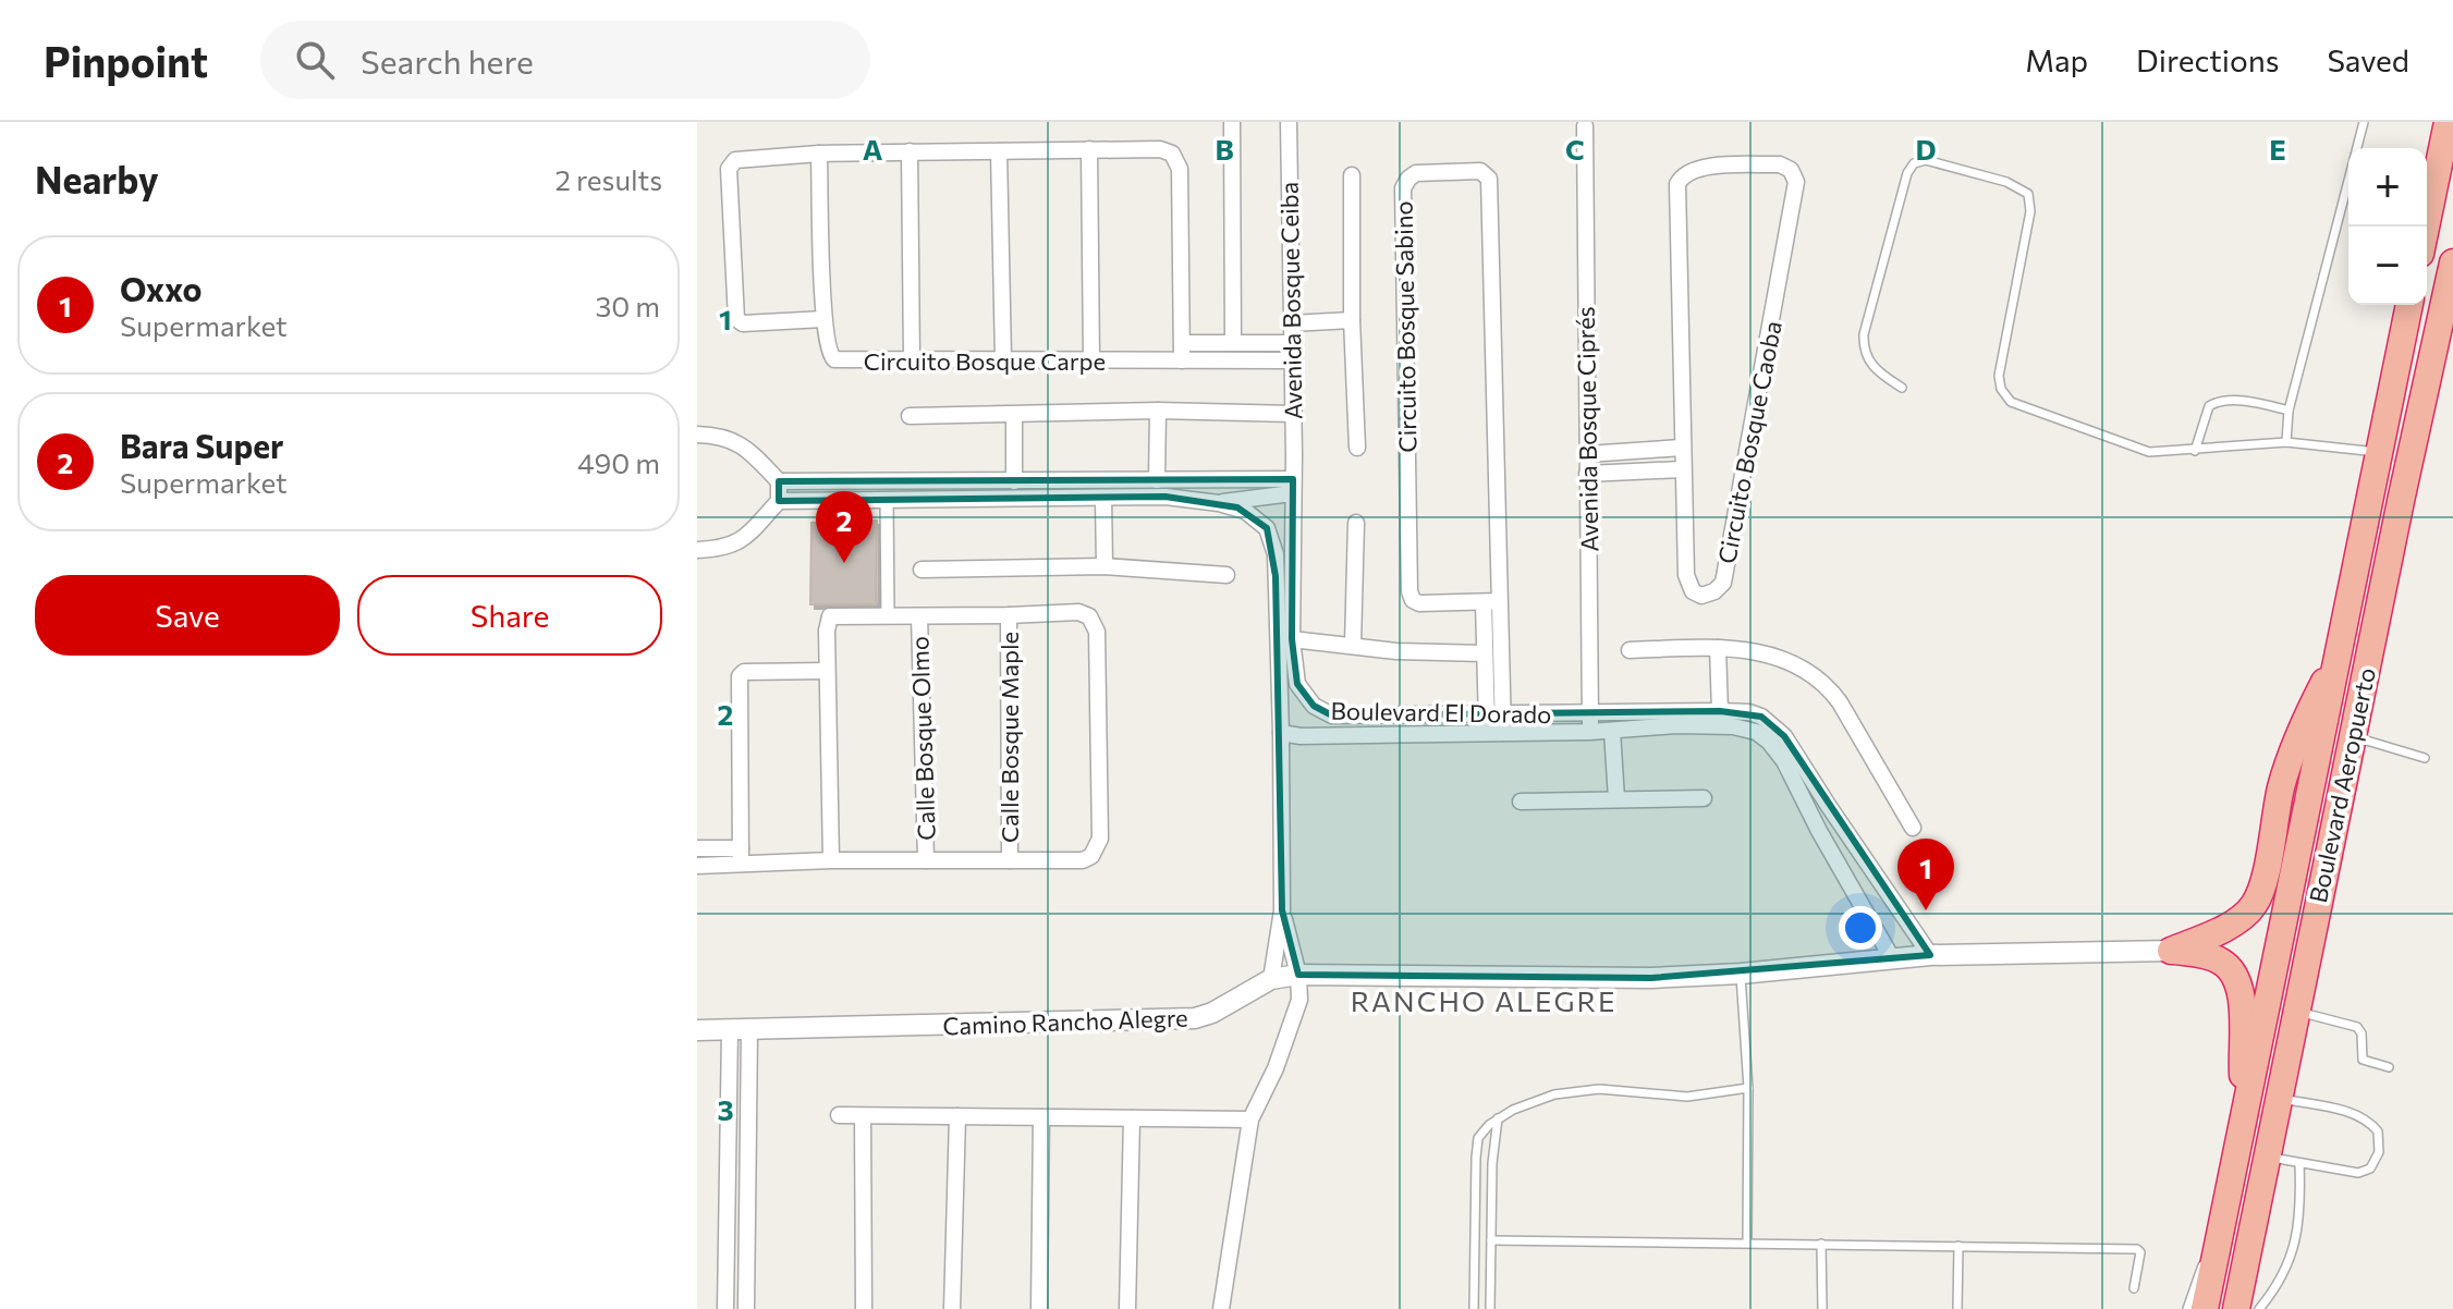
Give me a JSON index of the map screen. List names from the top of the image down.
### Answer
{
  "streets": {
    "highway": ["Boulevard Aeropuerto"],
    "street": [
      "Avenida Bosque Ceiba",
      "Circuito Bosque Sabino",
      "Circuito Bosque Carpe",
      "Avenida Bosque Ciprés",
      "Circuito Bosque Caoba",
      "Boulevard El Dorado",
      "Calle Bosque Maple",
      "Calle Bosque Olmo",
      "Camino Rancho Alegre"
    ]
  },
  "crossings": [
    ["Avenida Bosque Ceiba", "Circuito Bosque Carpe"],
    ["Avenida Bosque Ceiba", "Boulevard El Dorado"],
    ["Circuito Bosque Sabino", "Boulevard El Dorado"],
    ["Avenida Bosque Ciprés", "Boulevard El Dorado"],
    ["Boulevard El Dorado", "Camino Rancho Alegre"]
  ],
  "districts": ["RANCHO ALEGRE"],
  "page": {
    "header": "Pinpoint",
    "search": "Search here",
    "nav": ["Map", "Directions", "Saved"],
    "heading": ["Nearby", "2 results"],
    "map_buttons": ["+", "−"],
    "list": [
      {
        "mark": "1",
        "name": "Oxxo",
        "note": "Supermarket",
        "value": "30 m"
      },
      {
        "mark": "2",
        "name": "Bara Super",
        "note": "Supermarket",
        "value": "490 m"
      }
    ],
    "pins": ["2", "1"],
    "buttons": ["Save", "Share"]
  },
  "grid": {
    "columns": [
      "A",
      "B",
      "C",
      "D",
      "E"
    ],
    "rows": ["1", "2", "3"]
  }
}
